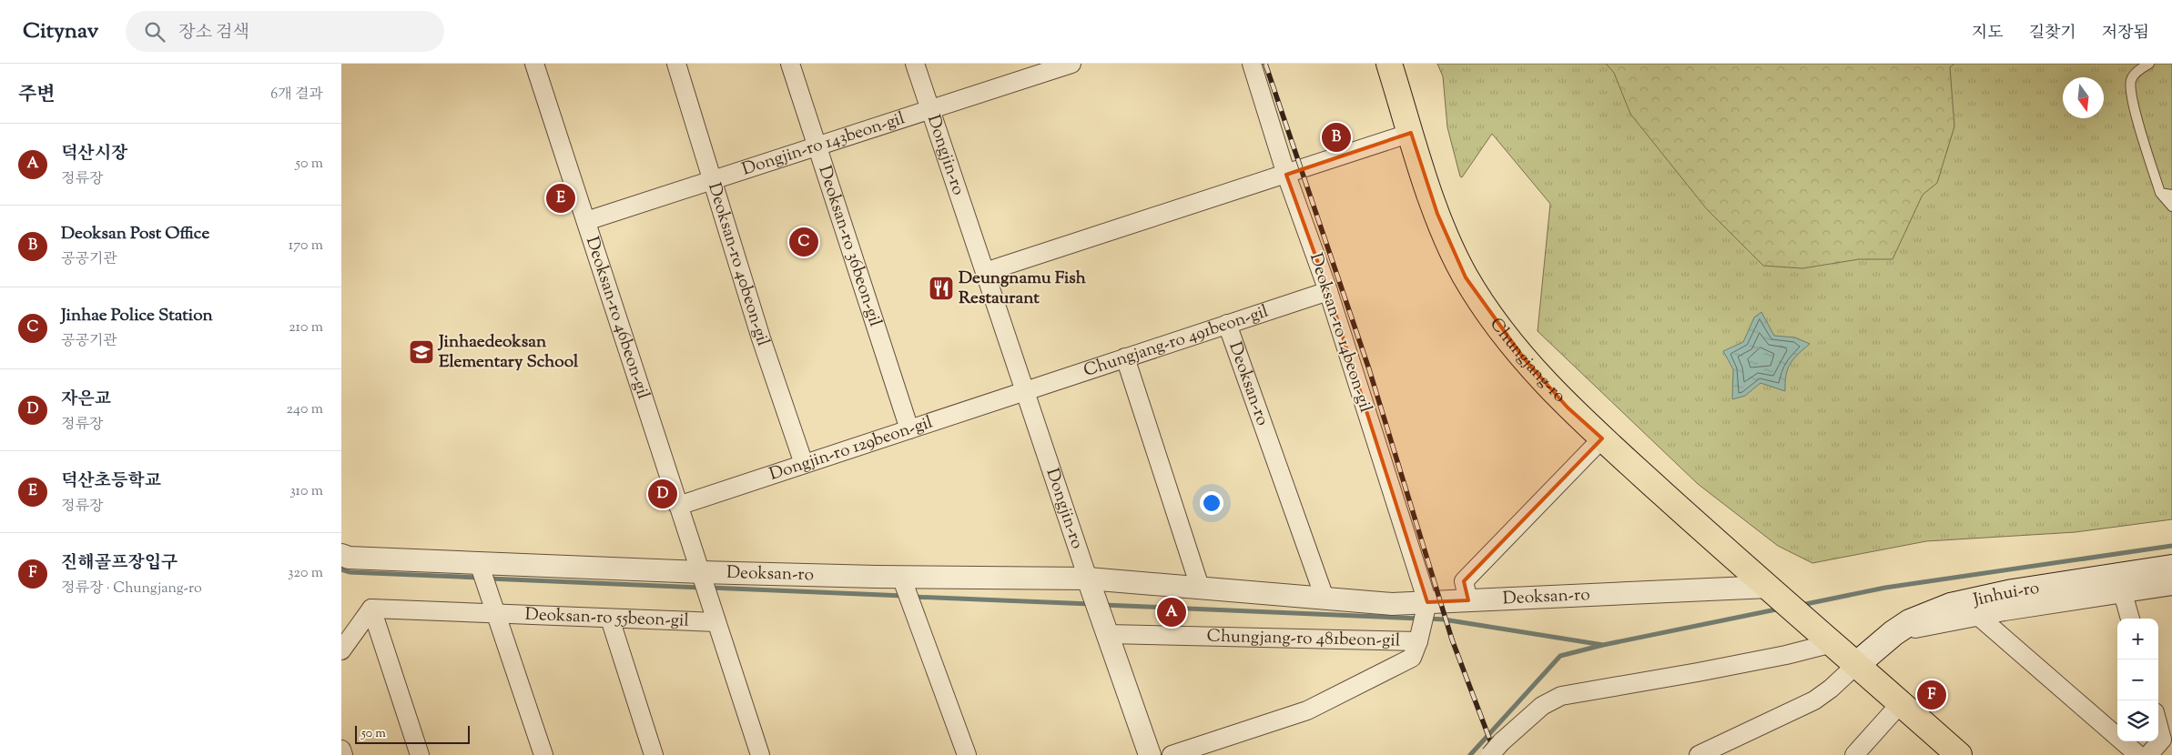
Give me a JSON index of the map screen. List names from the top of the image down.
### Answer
{
  "streets": {
    "main road": ["Chungjang-ro", "Jinhui-ro"],
    "street": [
      "Dongjin-ro 143beon-gil",
      "Dongjin-ro",
      "Deoksan-ro 36beon-gil",
      "Deoksan-ro 40beon-gil",
      "Deoksan-ro 46beon-gil",
      "Deoksan-ro 14beon-gil",
      "Chungjang-ro 491beon-gil",
      "Deoksan-ro",
      "Dongjin-ro 129beon-gil",
      "Deoksan-ro 55beon-gil",
      "Chungjang-ro 481beon-gil"
    ]
  },
  "crossings": [
    ["Dongjin-ro 143beon-gil", "Dongjin-ro"],
    ["Dongjin-ro 143beon-gil", "Deoksan-ro 36beon-gil"],
    ["Dongjin-ro 143beon-gil", "Deoksan-ro 40beon-gil"],
    ["Dongjin-ro 143beon-gil", "Deoksan-ro 46beon-gil"],
    ["Dongjin-ro", "Chungjang-ro 491beon-gil"],
    ["Dongjin-ro", "Deoksan-ro"],
    ["Dongjin-ro", "Dongjin-ro 129beon-gil"],
    ["Dongjin-ro", "Chungjang-ro 481beon-gil"],
    ["Deoksan-ro 36beon-gil", "Dongjin-ro 129beon-gil"],
    ["Deoksan-ro 40beon-gil", "Dongjin-ro 129beon-gil"],
    ["Deoksan-ro 46beon-gil", "Deoksan-ro"],
    ["Deoksan-ro 46beon-gil", "Dongjin-ro 129beon-gil"],
    ["Deoksan-ro 46beon-gil", "Deoksan-ro 55beon-gil"],
    ["Deoksan-ro 14beon-gil", "Chungjang-ro 491beon-gil"],
    ["Deoksan-ro 14beon-gil", "Deoksan-ro"],
    ["Deoksan-ro 14beon-gil", "Chungjang-ro 481beon-gil"],
    ["Chungjang-ro 491beon-gil", "Deoksan-ro"],
    ["Chungjang-ro 491beon-gil", "Dongjin-ro 129beon-gil"],
    ["Chungjang-ro", "Deoksan-ro"],
    ["Deoksan-ro", "Deoksan-ro 55beon-gil"],
    ["Deoksan-ro", "Chungjang-ro 481beon-gil"]
  ],
  "places": {
    "restaurant": ["Deungnamu Fish Restaurant"],
    "school or university": ["Jinhaedeoksan Elementary School"]
  },
  "scale_bar": "50 m",
  "north": "bottom",
  "page": {
    "header": "Citynav",
    "search": "장소 검색",
    "nav": ["지도", "길찾기", "저장됨"],
    "heading": ["주변", "6개 결과"],
    "pins": [
      "B",
      "E",
      "C",
      "D",
      "A",
      "F"
    ],
    "list": [
      {
        "mark": "A",
        "name": "덕산시장",
        "note": "정류장",
        "value": "50 m"
      },
      {
        "mark": "B",
        "name": "Deoksan Post Office",
        "note": "공공기관",
        "value": "170 m"
      },
      {
        "mark": "C",
        "name": "Jinhae Police Station",
        "note": "공공기관",
        "value": "210 m"
      },
      {
        "mark": "D",
        "name": "자은교",
        "note": "정류장",
        "value": "240 m"
      },
      {
        "mark": "E",
        "name": "덕산초등학교",
        "note": "정류장",
        "value": "310 m"
      },
      {
        "mark": "F",
        "name": "진해골프장입구",
        "note": "정류장 · Chungjang-ro",
        "value": "320 m"
      }
    ],
    "map_buttons": ["+", "−"],
    "scale": "50 m"
  }
}
